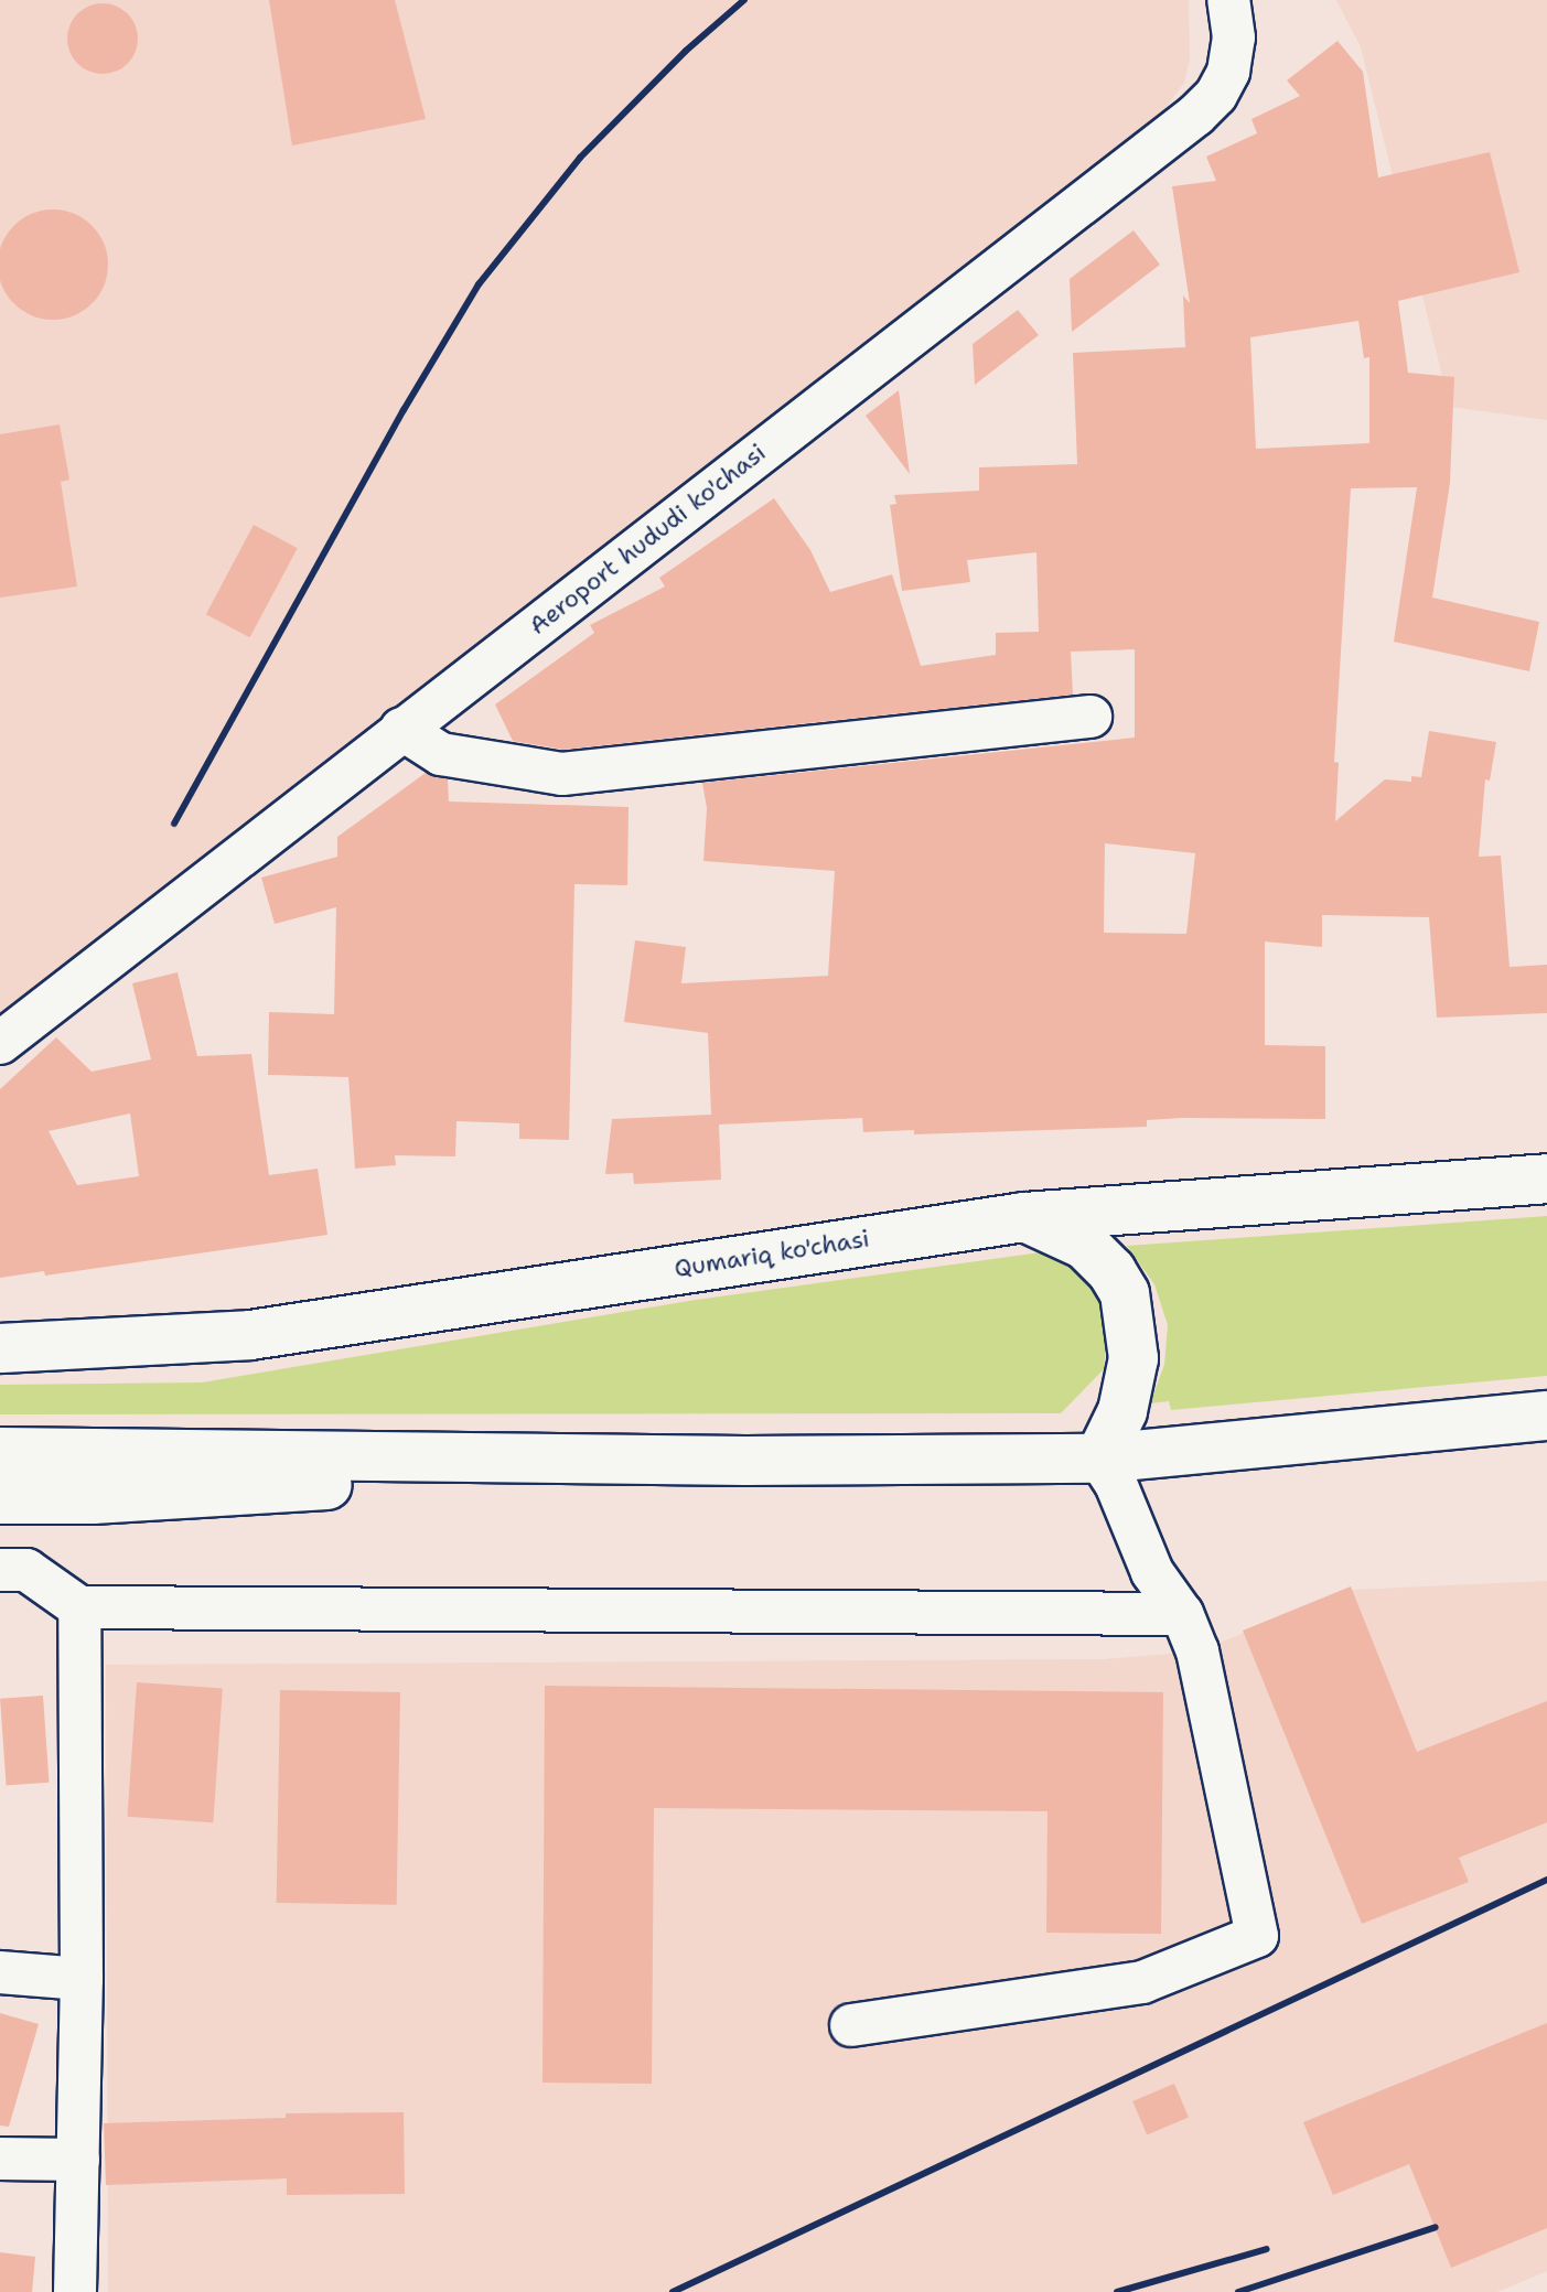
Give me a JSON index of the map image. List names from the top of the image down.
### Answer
{
  "streets": {
    "main road": ["Qumariq ko'chasi"],
    "street": ["Aeroport hududi ko'chasi"]
  }
}
